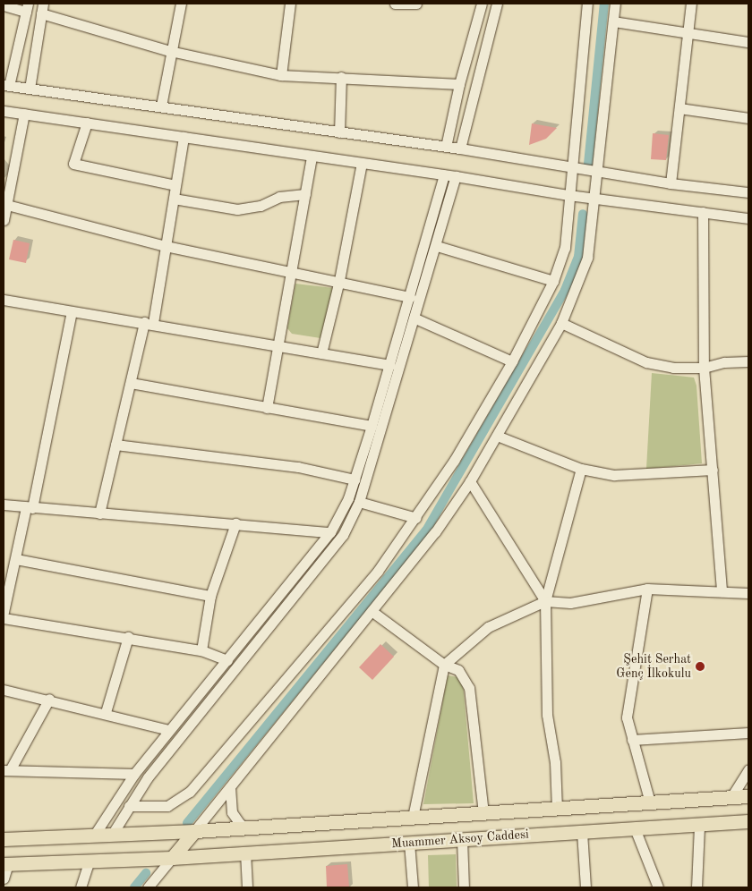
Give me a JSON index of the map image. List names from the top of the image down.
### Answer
{
  "streets": {
    "main road": ["Muammer Aksoy Caddesi"]
  },
  "places": ["Şehit Serhat Genç İlkokulu"]
}
